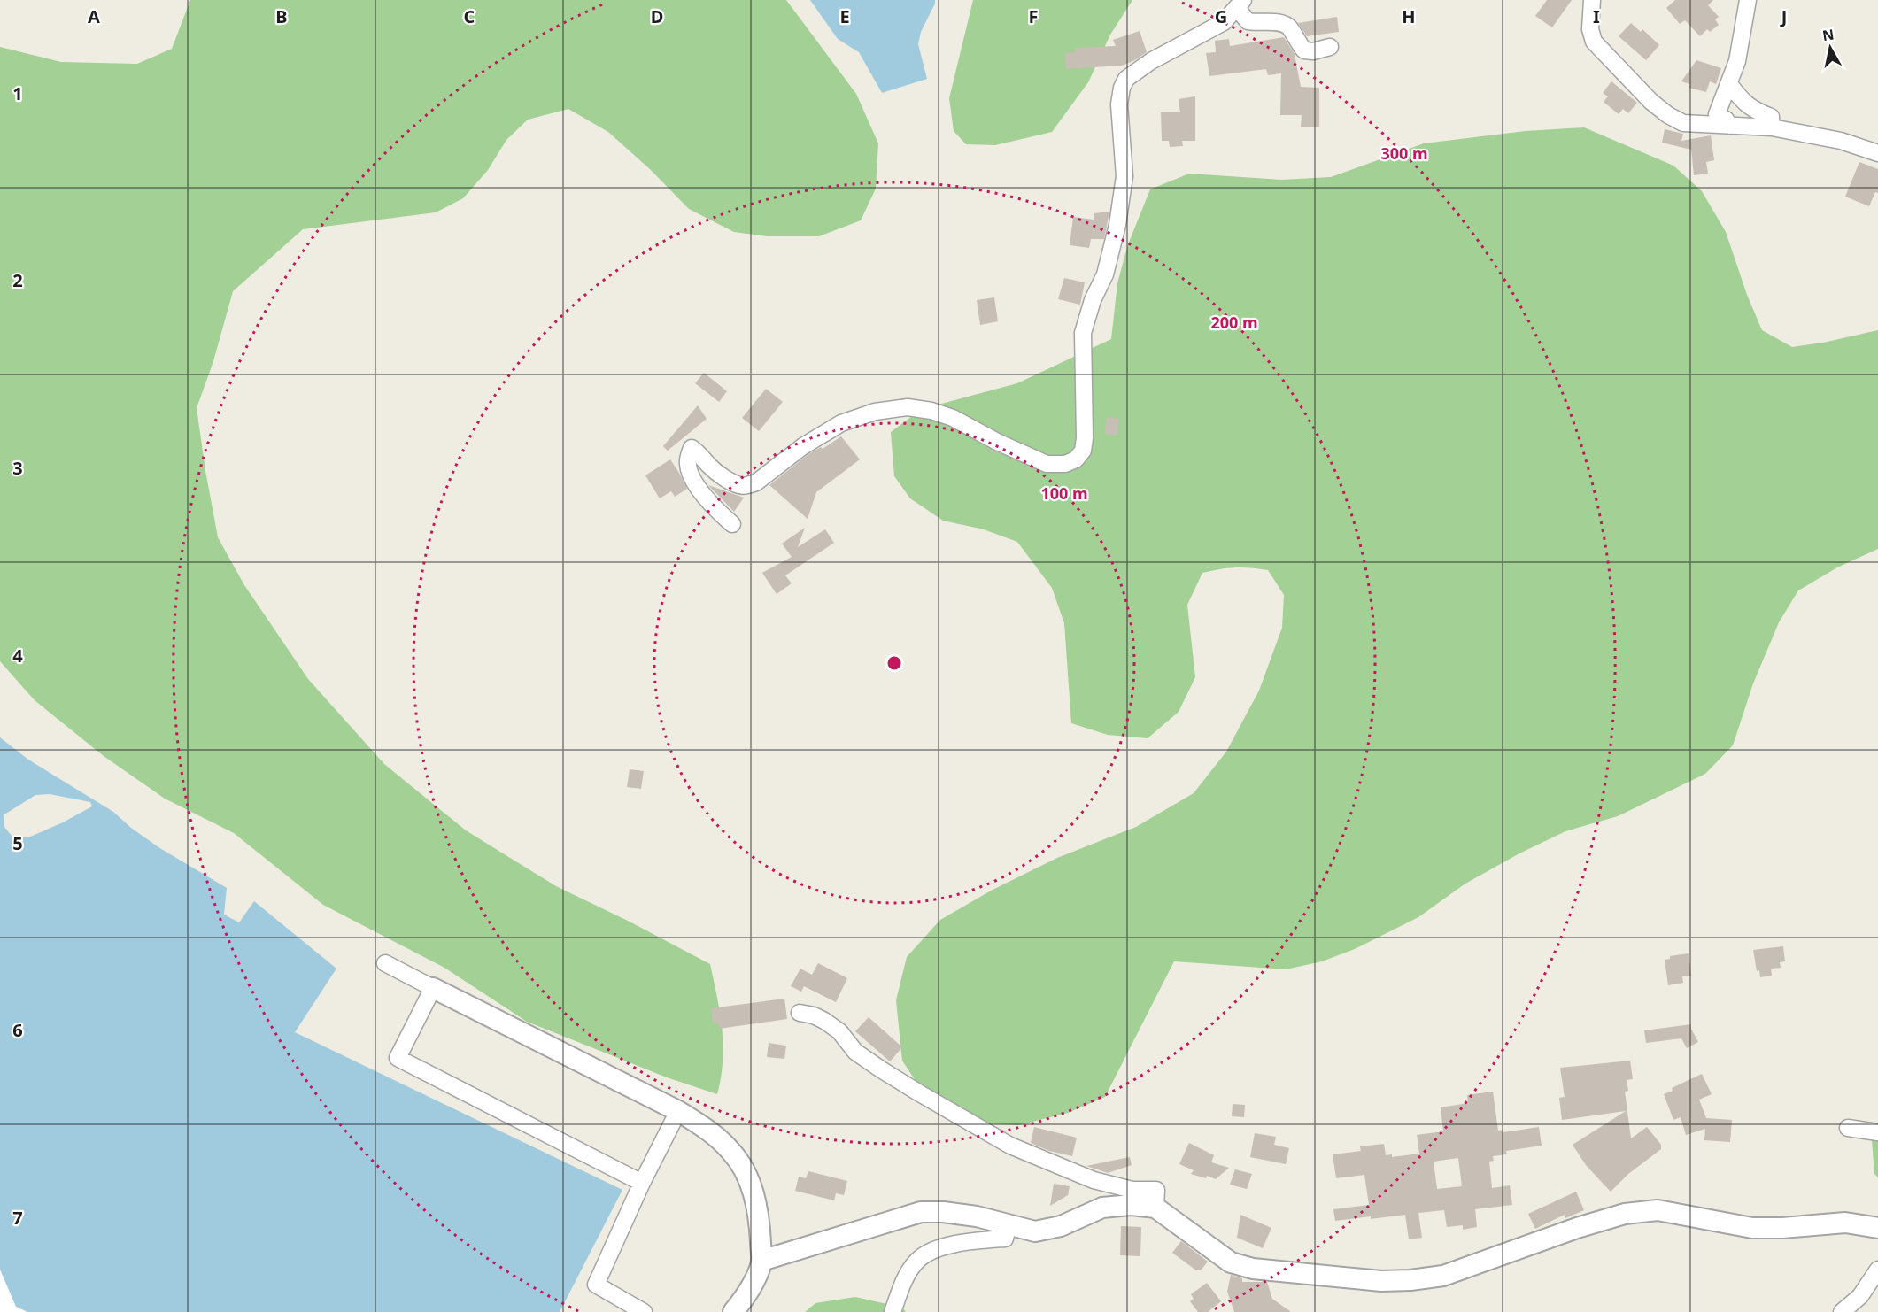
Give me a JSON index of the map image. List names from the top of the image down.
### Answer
{
  "north": "top",
  "grid": {
    "columns": [
      "A",
      "B",
      "C",
      "D",
      "E",
      "F",
      "G",
      "H",
      "I",
      "J"
    ],
    "rows": [
      "1",
      "2",
      "3",
      "4",
      "5",
      "6",
      "7"
    ]
  },
  "rings": ["300 m", "200 m", "100 m"]
}
